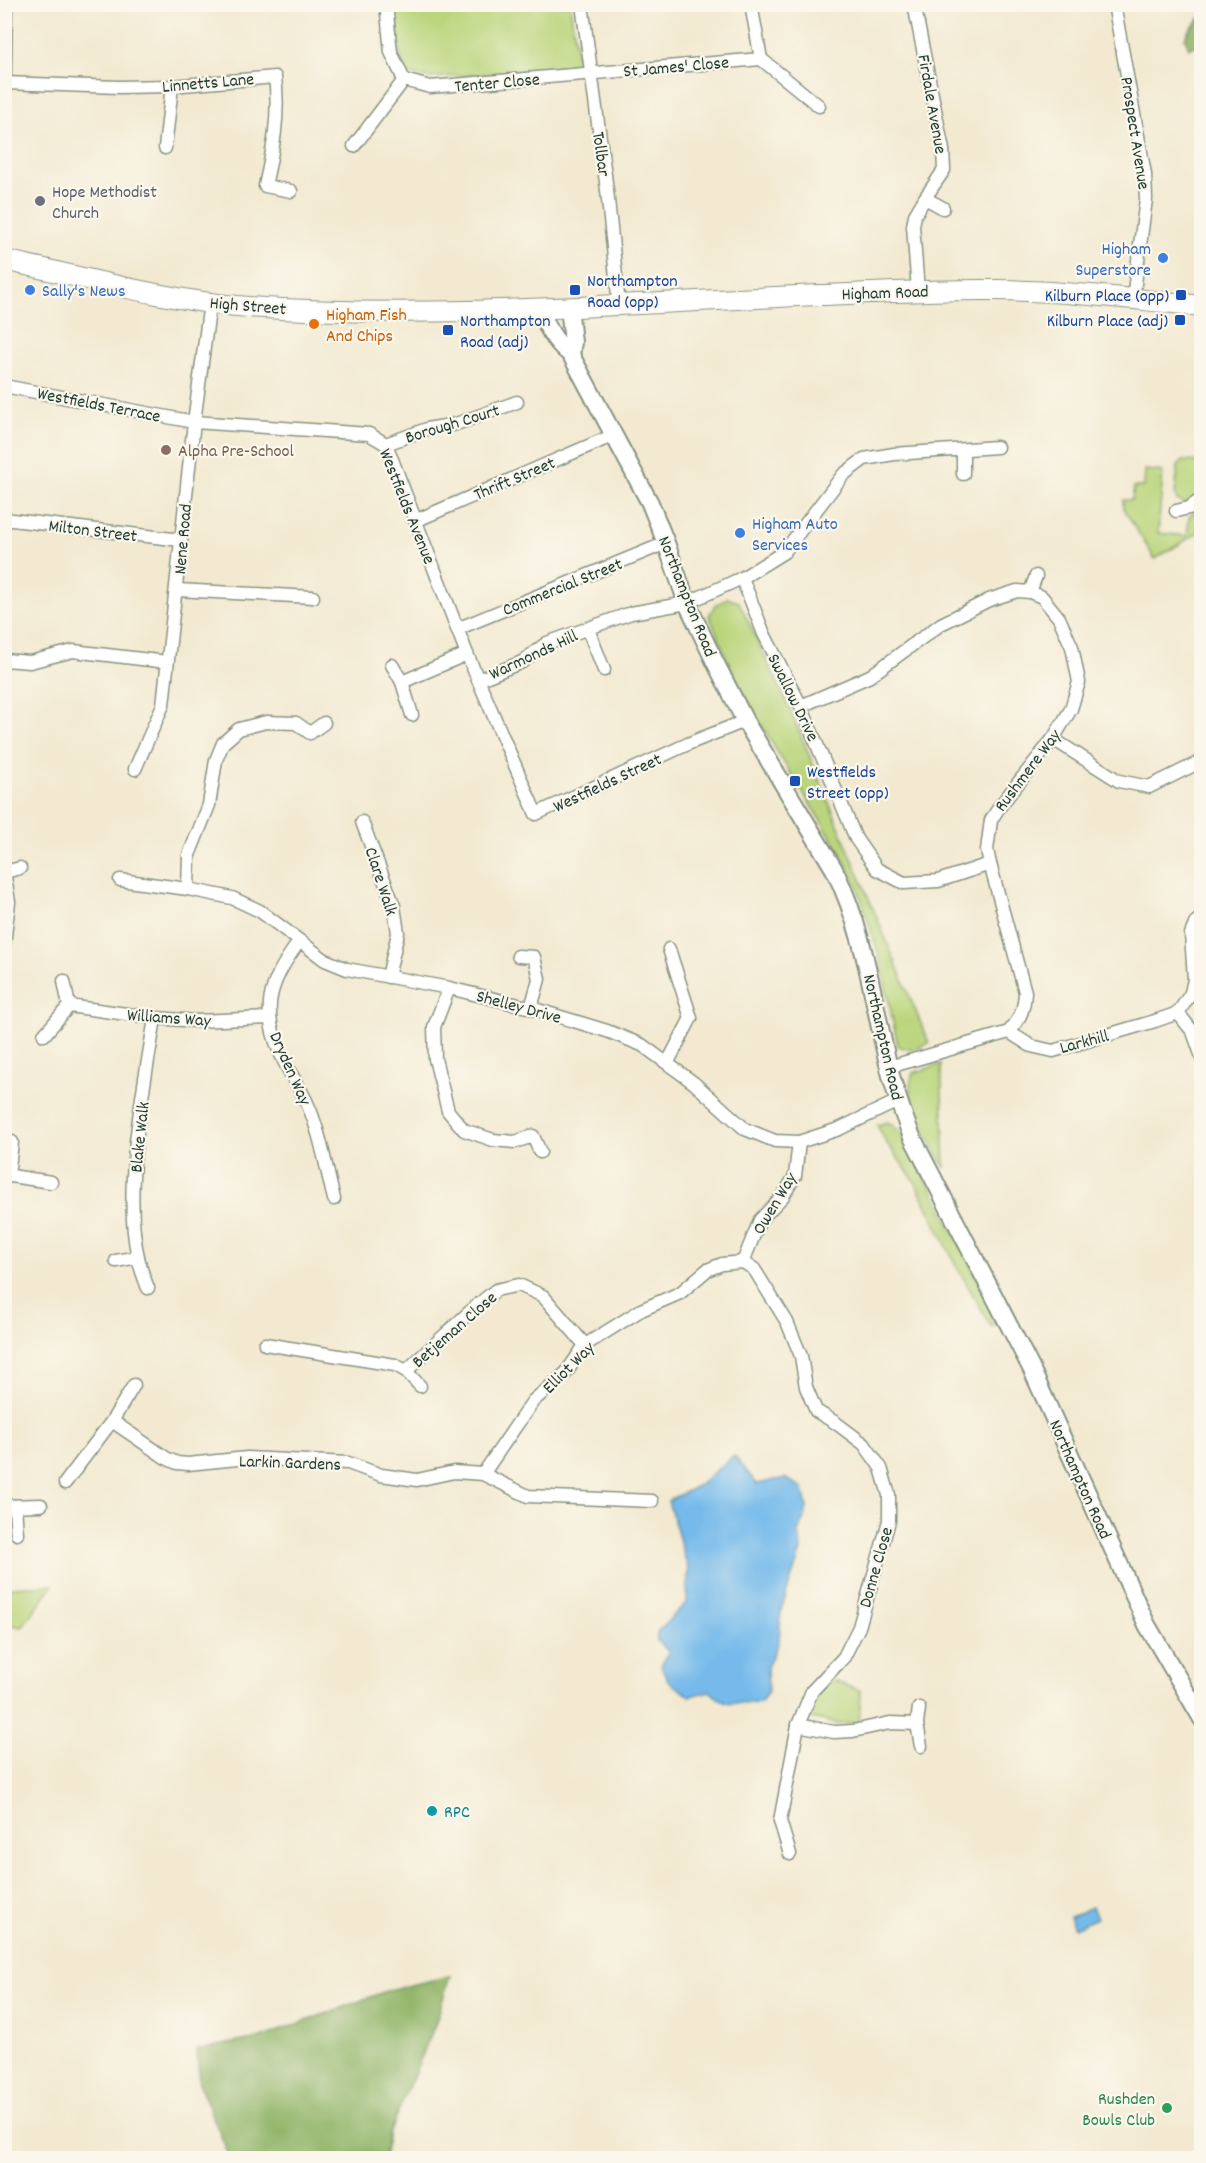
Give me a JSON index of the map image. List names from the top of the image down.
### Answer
{
  "streets": {
    "main road": ["Higham Road", "High Street", "Northampton Road"],
    "street": [
      "St James' Close",
      "Linnetts Lane",
      "Tenter Close",
      "Firdale Avenue",
      "Prospect Avenue",
      "Tollbar",
      "Westfields Terrace",
      "Borough Court",
      "Thrift Street",
      "Westfields Avenue",
      "Milton Street",
      "Nene Road",
      "Commercial Street",
      "Warmonds Hill",
      "Swallow Drive",
      "Rushmere Way",
      "Westfields Street",
      "Clare Walk",
      "Shelley Drive",
      "Williams Way",
      "Larkhill",
      "Dryden Way",
      "Blake Walk",
      "Owen Way",
      "Betjeman Close",
      "Elliot Way",
      "Larkin Gardens",
      "Donne Close"
    ]
  },
  "crossings": [
    ["St James' Close", "Tenter Close"],
    ["St James' Close", "Tollbar"],
    ["Tenter Close", "Tollbar"],
    ["Firdale Avenue", "Higham Road"],
    ["Prospect Avenue", "Higham Road"],
    ["Tollbar", "Higham Road"],
    ["Higham Road", "High Street"],
    ["High Street", "Nene Road"],
    ["Westfields Terrace", "Westfields Avenue"],
    ["Westfields Terrace", "Nene Road"],
    ["Borough Court", "Westfields Avenue"],
    ["Thrift Street", "Westfields Avenue"],
    ["Thrift Street", "Northampton Road"],
    ["Westfields Avenue", "Nene Road"],
    ["Westfields Avenue", "Commercial Street"],
    ["Westfields Avenue", "Warmonds Hill"],
    ["Westfields Avenue", "Westfields Street"],
    ["Milton Street", "Nene Road"],
    ["Commercial Street", "Northampton Road"],
    ["Northampton Road", "Warmonds Hill"],
    ["Northampton Road", "Westfields Street"],
    ["Northampton Road", "Shelley Drive"],
    ["Warmonds Hill", "Swallow Drive"],
    ["Warmonds Hill", "Westfields Street"],
    ["Swallow Drive", "Rushmere Way"],
    ["Rushmere Way", "Larkhill"],
    ["Clare Walk", "Shelley Drive"],
    ["Shelley Drive", "Dryden Way"],
    ["Shelley Drive", "Owen Way"],
    ["Williams Way", "Dryden Way"],
    ["Williams Way", "Blake Walk"],
    ["Owen Way", "Elliot Way"],
    ["Owen Way", "Donne Close"],
    ["Betjeman Close", "Elliot Way"],
    ["Elliot Way", "Larkin Gardens"],
    ["Elliot Way", "Donne Close"]
  ],
  "places": {
    "other": [
      "Hope Methodist Church",
      "Higham Superstore",
      "Sally's News",
      "Higham Fish And Chips",
      "Alpha Pre-School",
      "Higham Auto Services",
      "RPC",
      "Rushden Bowls Club"
    ],
    "transit": [
      "Northampton Road (opp)",
      "Kilburn Place (opp)",
      "Kilburn Place (adj)",
      "Northampton Road (adj)",
      "Westfields Street (opp)"
    ]
  }
}
